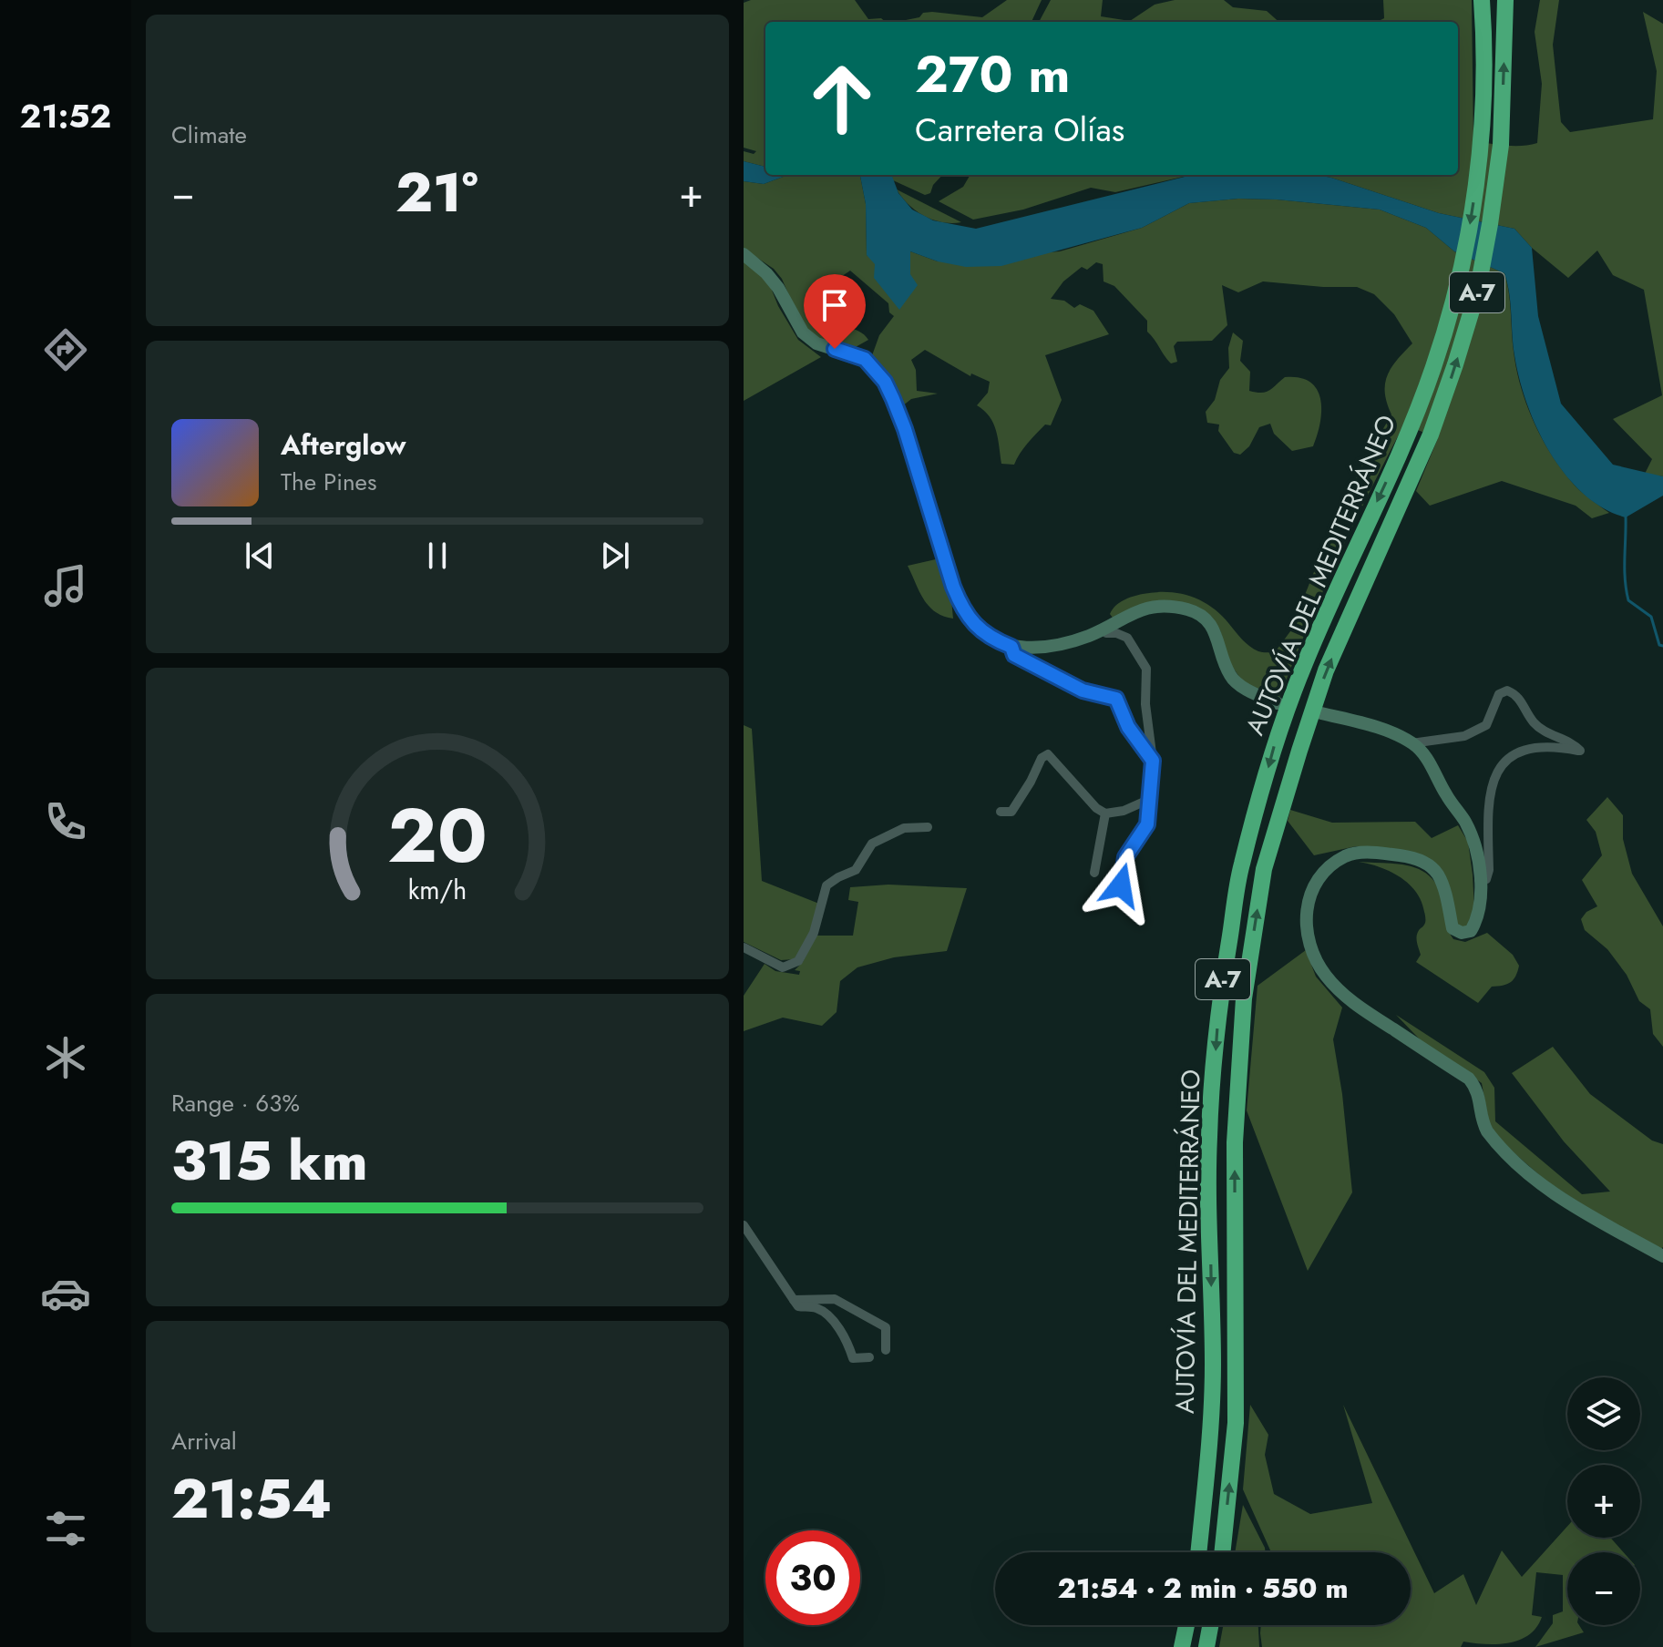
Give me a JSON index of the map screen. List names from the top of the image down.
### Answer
{
  "streets": {
    "highway": ["A-7", "AUTOVÍA DEL MEDITERRÁNEO"]
  },
  "page": {
    "tabs": "21:52",
    "tile": [
      "Climate",
      ["Range · 63%", "315 km"],
      ["Arrival", "21:54"]
    ],
    "turn": ["270 m", "Carretera Olías"],
    "heat": ["−", "21°", "+"],
    "song": ["Afterglow", "The Pines"],
    "map_buttons": ["+", "−"],
    "limit": "30",
    "trip": "21:54 · 2 min · 550 m",
    "gauge": ["20", "km/h"]
  }
}
